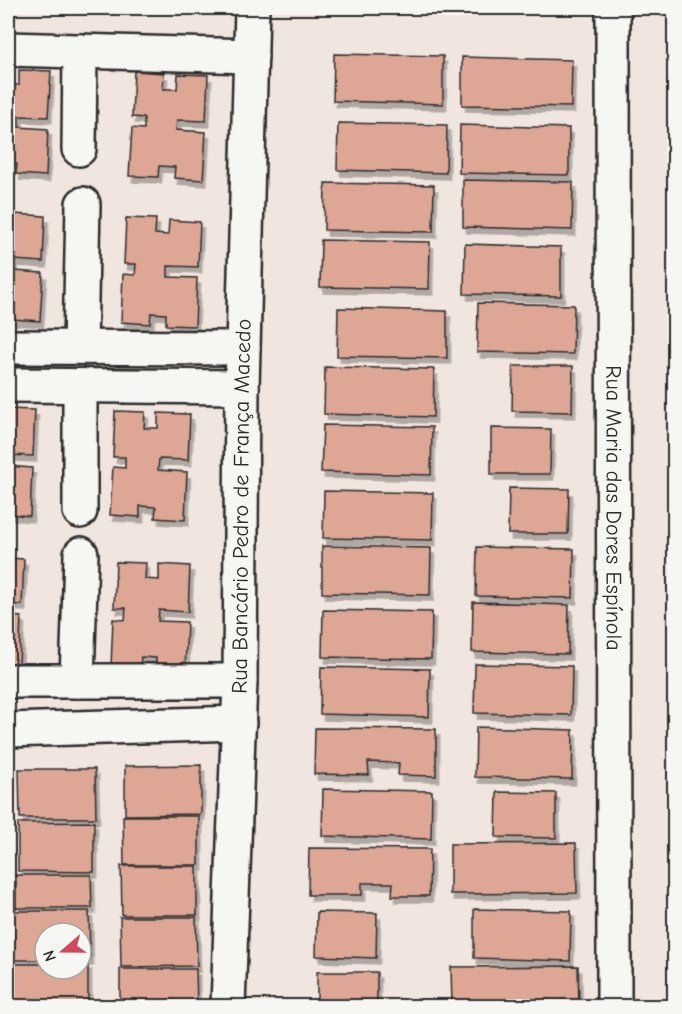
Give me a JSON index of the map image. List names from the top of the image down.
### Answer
{
  "streets": {
    "street": ["Rua Bancário Pedro de França Macedo", "Rua Maria das Dores Espínola"]
  },
  "north": "left"
}
